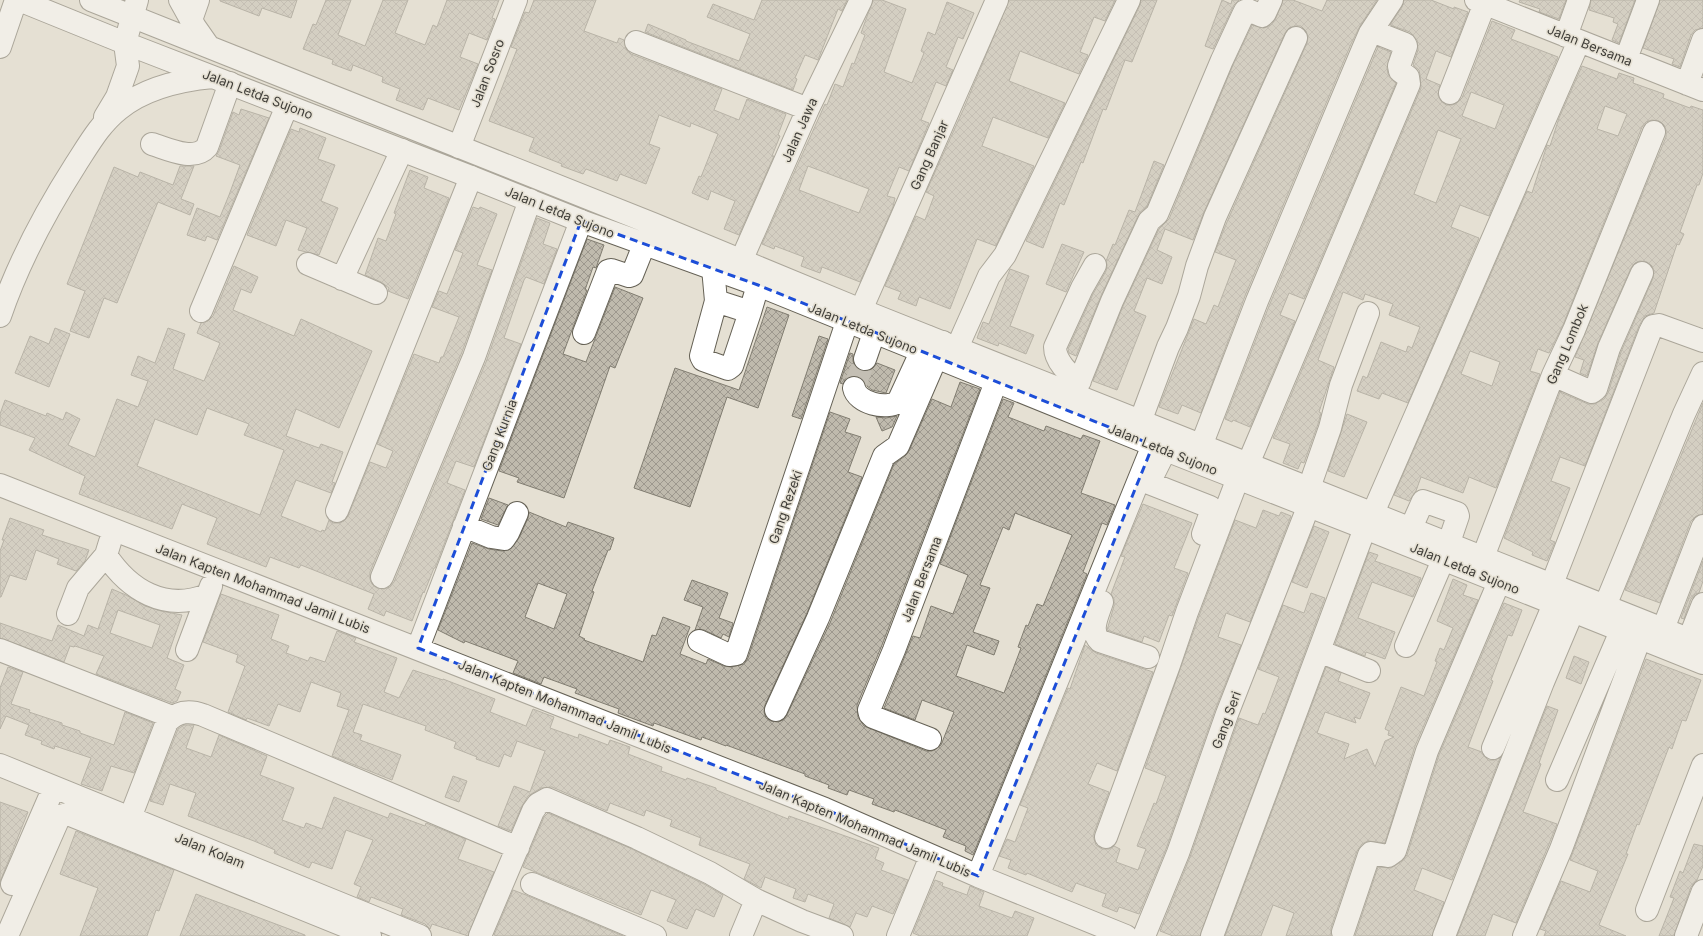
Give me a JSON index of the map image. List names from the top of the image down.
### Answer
{
  "streets": {
    "main road": [
      "Jalan Bersama",
      "Jalan Sosro",
      "Jalan Letda Sujono",
      "Jalan Jawa",
      "Gang Banjar",
      "Gang Lombok",
      "Gang Kurnia",
      "Gang Rezeki",
      "Jalan Kapten Mohammad Jamil Lubis",
      "Gang Seri",
      "Jalan Kolam"
    ]
  },
  "crossings": [
    ["Jalan Bersama", "Jalan Letda Sujono"],
    ["Jalan Sosro", "Jalan Letda Sujono"],
    ["Jalan Letda Sujono", "Jalan Jawa"],
    ["Jalan Letda Sujono", "Gang Banjar"],
    ["Jalan Letda Sujono", "Gang Lombok"],
    ["Jalan Letda Sujono", "Gang Kurnia"],
    ["Jalan Letda Sujono", "Gang Rezeki"],
    ["Jalan Letda Sujono", "Gang Seri"],
    ["Gang Banjar", "Gang Rezeki"],
    ["Gang Kurnia", "Jalan Kapten Mohammad Jamil Lubis"]
  ]
}
